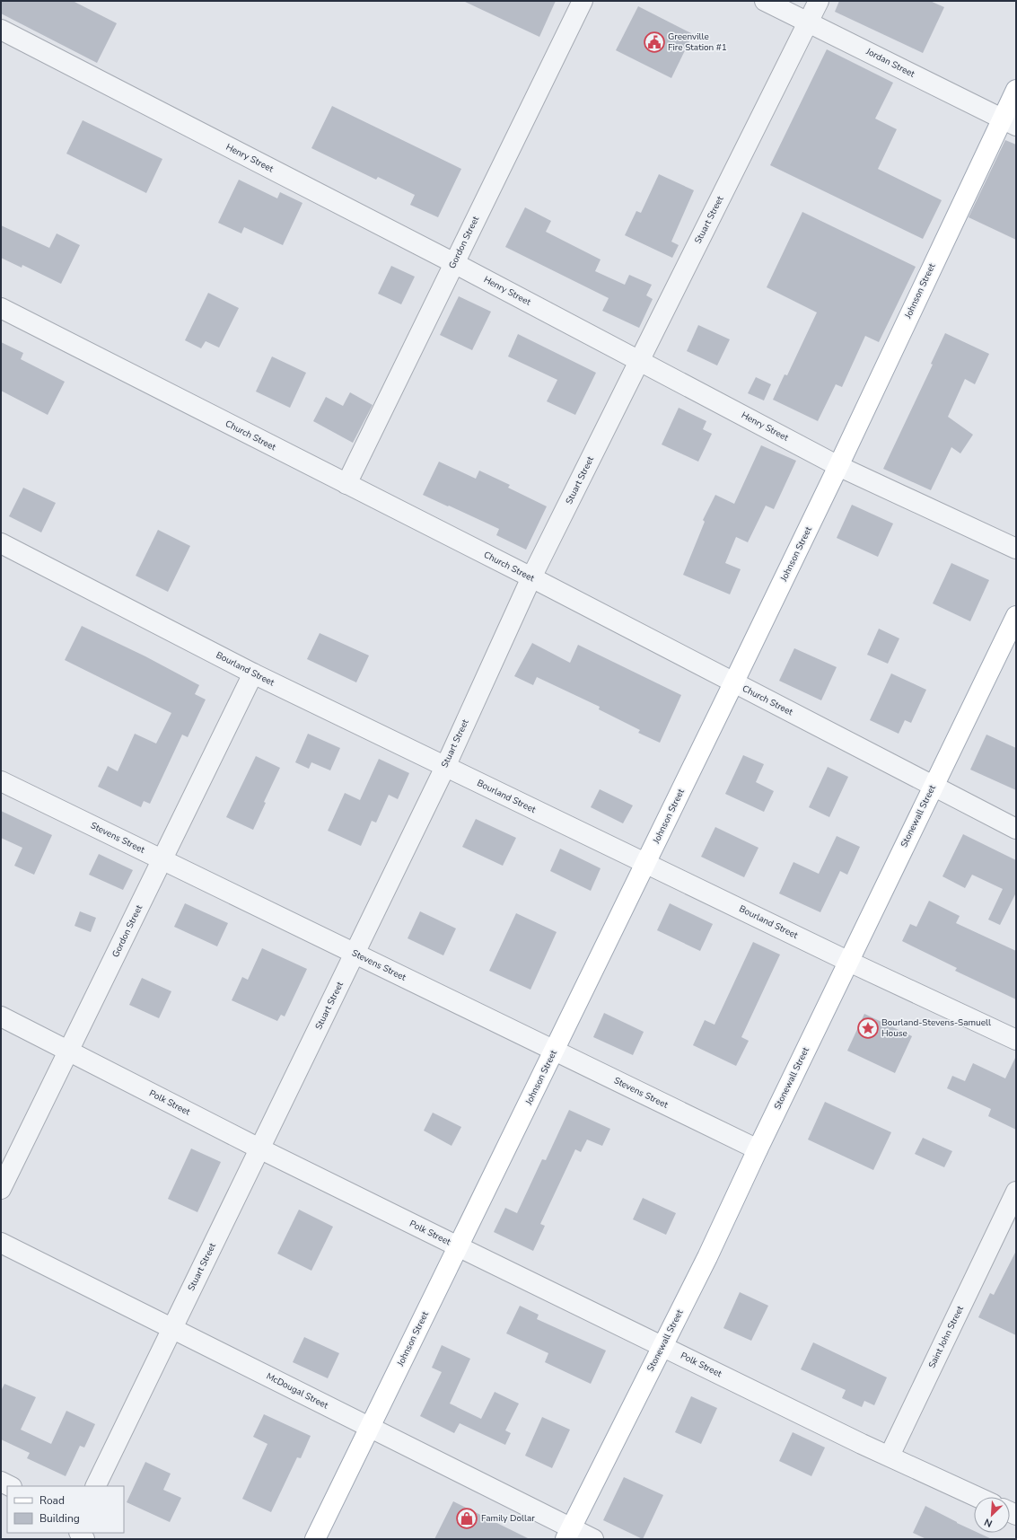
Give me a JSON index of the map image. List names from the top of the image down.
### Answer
{
  "streets": {
    "main road": ["Johnson Street", "Stonewall Street"],
    "street": [
      "Jordan Street",
      "Henry Street",
      "Stuart Street",
      "Gordon Street",
      "Church Street",
      "Bourland Street",
      "Stevens Street",
      "Polk Street",
      "Saint John Street",
      "McDougal Street"
    ]
  },
  "crossings": [
    ["Jordan Street", "Stuart Street"],
    ["Jordan Street", "Johnson Street"],
    ["Henry Street", "Stuart Street"],
    ["Henry Street", "Gordon Street"],
    ["Henry Street", "Johnson Street"],
    ["Stuart Street", "Church Street"],
    ["Stuart Street", "Bourland Street"],
    ["Stuart Street", "Stevens Street"],
    ["Stuart Street", "Polk Street"],
    ["Stuart Street", "McDougal Street"],
    ["Gordon Street", "Church Street"],
    ["Gordon Street", "Bourland Street"],
    ["Gordon Street", "Stevens Street"],
    ["Gordon Street", "Polk Street"],
    ["Johnson Street", "Church Street"],
    ["Johnson Street", "Bourland Street"],
    ["Johnson Street", "Stevens Street"],
    ["Johnson Street", "Polk Street"],
    ["Johnson Street", "McDougal Street"],
    ["Church Street", "Stonewall Street"],
    ["Bourland Street", "Stonewall Street"],
    ["Stonewall Street", "Stevens Street"],
    ["Stonewall Street", "Polk Street"],
    ["Stonewall Street", "McDougal Street"],
    ["Polk Street", "Saint John Street"]
  ],
  "places": {
    "public building": ["Greenville Fire Station #1"],
    "place": ["Bourland-Stevens-Samuell House"],
    "shop": ["Family Dollar"]
  },
  "legend": ["Road", "Building"],
  "north": "bottom left"
}
